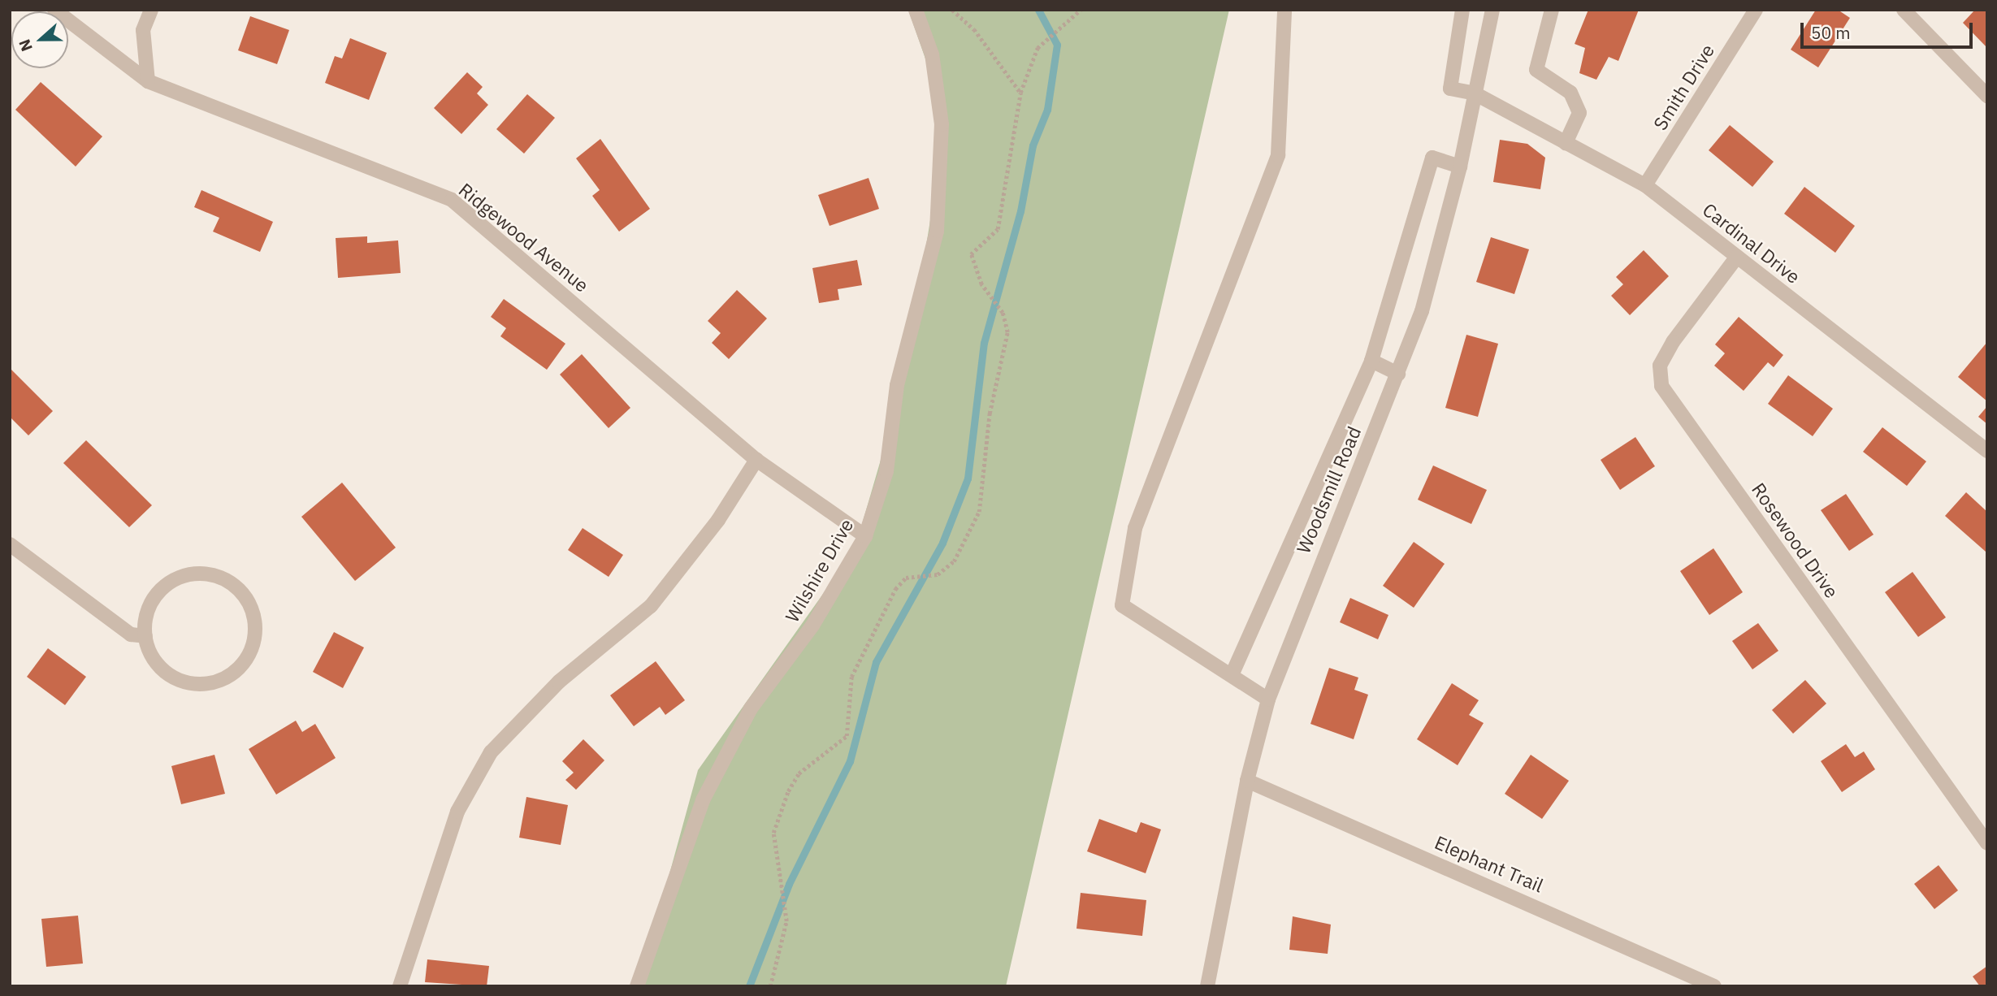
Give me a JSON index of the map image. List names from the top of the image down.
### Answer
{
  "streets": {
    "street": [
      "Smith Drive",
      "Ridgewood Avenue",
      "Cardinal Drive",
      "Woodsmill Road",
      "Rosewood Drive",
      "Wilshire Drive",
      "Elephant Trail"
    ]
  },
  "crossings": [
    ["Smith Drive", "Cardinal Drive"],
    ["Ridgewood Avenue", "Wilshire Drive"],
    ["Cardinal Drive", "Woodsmill Road"],
    ["Cardinal Drive", "Rosewood Drive"],
    ["Woodsmill Road", "Elephant Trail"]
  ],
  "scale_bar": "50 m",
  "north": "left"
}
